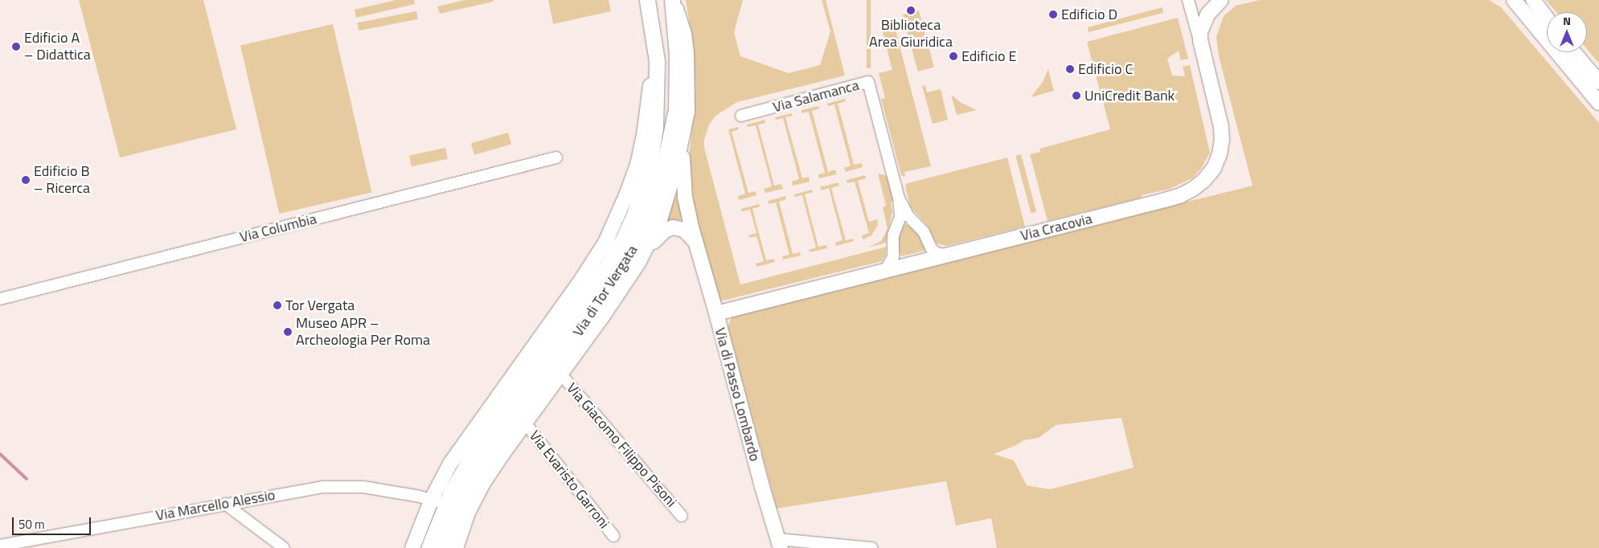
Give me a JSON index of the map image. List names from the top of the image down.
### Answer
{
  "streets": {
    "main road": ["Via di Tor Vergata"],
    "street": [
      "Via Salamanca",
      "Via Cracovia",
      "Via Columbia",
      "Via di Passo Lombardo",
      "Via Giacomo Filippo Pisoni",
      "Via Evaristo Garroni",
      "Via Marcello Alessio"
    ]
  },
  "crossings": [
    ["Via Salamanca", "Via Cracovia"],
    ["Via Cracovia", "Via di Passo Lombardo"],
    ["Via di Tor Vergata", "Via di Passo Lombardo"],
    ["Via di Tor Vergata", "Via Giacomo Filippo Pisoni"],
    ["Via di Tor Vergata", "Via Evaristo Garroni"],
    ["Via di Tor Vergata", "Via Marcello Alessio"]
  ],
  "places": [
    "Biblioteca Area Giuridica",
    "Edificio D",
    "Edificio A – Didattica",
    "Edificio E",
    "Edificio C",
    "UniCredit Bank",
    "Edificio B – Ricerca",
    "Tor Vergata",
    "Museo APR – Archeologia Per Roma"
  ],
  "scale_bar": "50 m",
  "north": "top"
}
